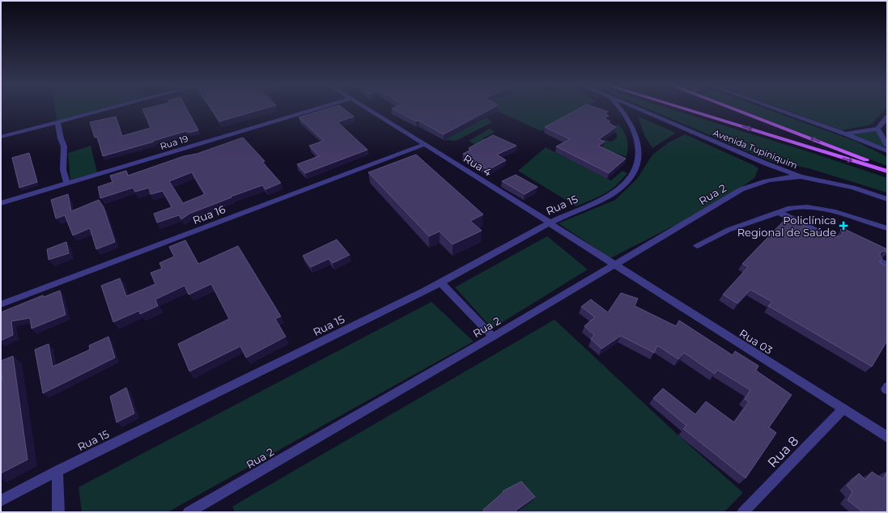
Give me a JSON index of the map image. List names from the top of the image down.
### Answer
{
  "streets": {
    "street": [
      "Rua 19",
      "Avenida Tupiniquim",
      "Rua 4",
      "Rua 2",
      "Rua 15",
      "Rua 16",
      "Rua 03",
      "Rua 8"
    ]
  },
  "crossings": [
    ["Avenida Tupiniquim", "Rua 2"],
    ["Rua 4", "Rua 2"],
    ["Rua 4", "Rua 15"],
    ["Rua 4", "Rua 16"],
    ["Rua 4", "Rua 03"],
    ["Rua 2", "Rua 03"],
    ["Rua 03", "Rua 8"]
  ],
  "places": {
    "health": ["Policlínica Regional de Saúde"]
  }
}
